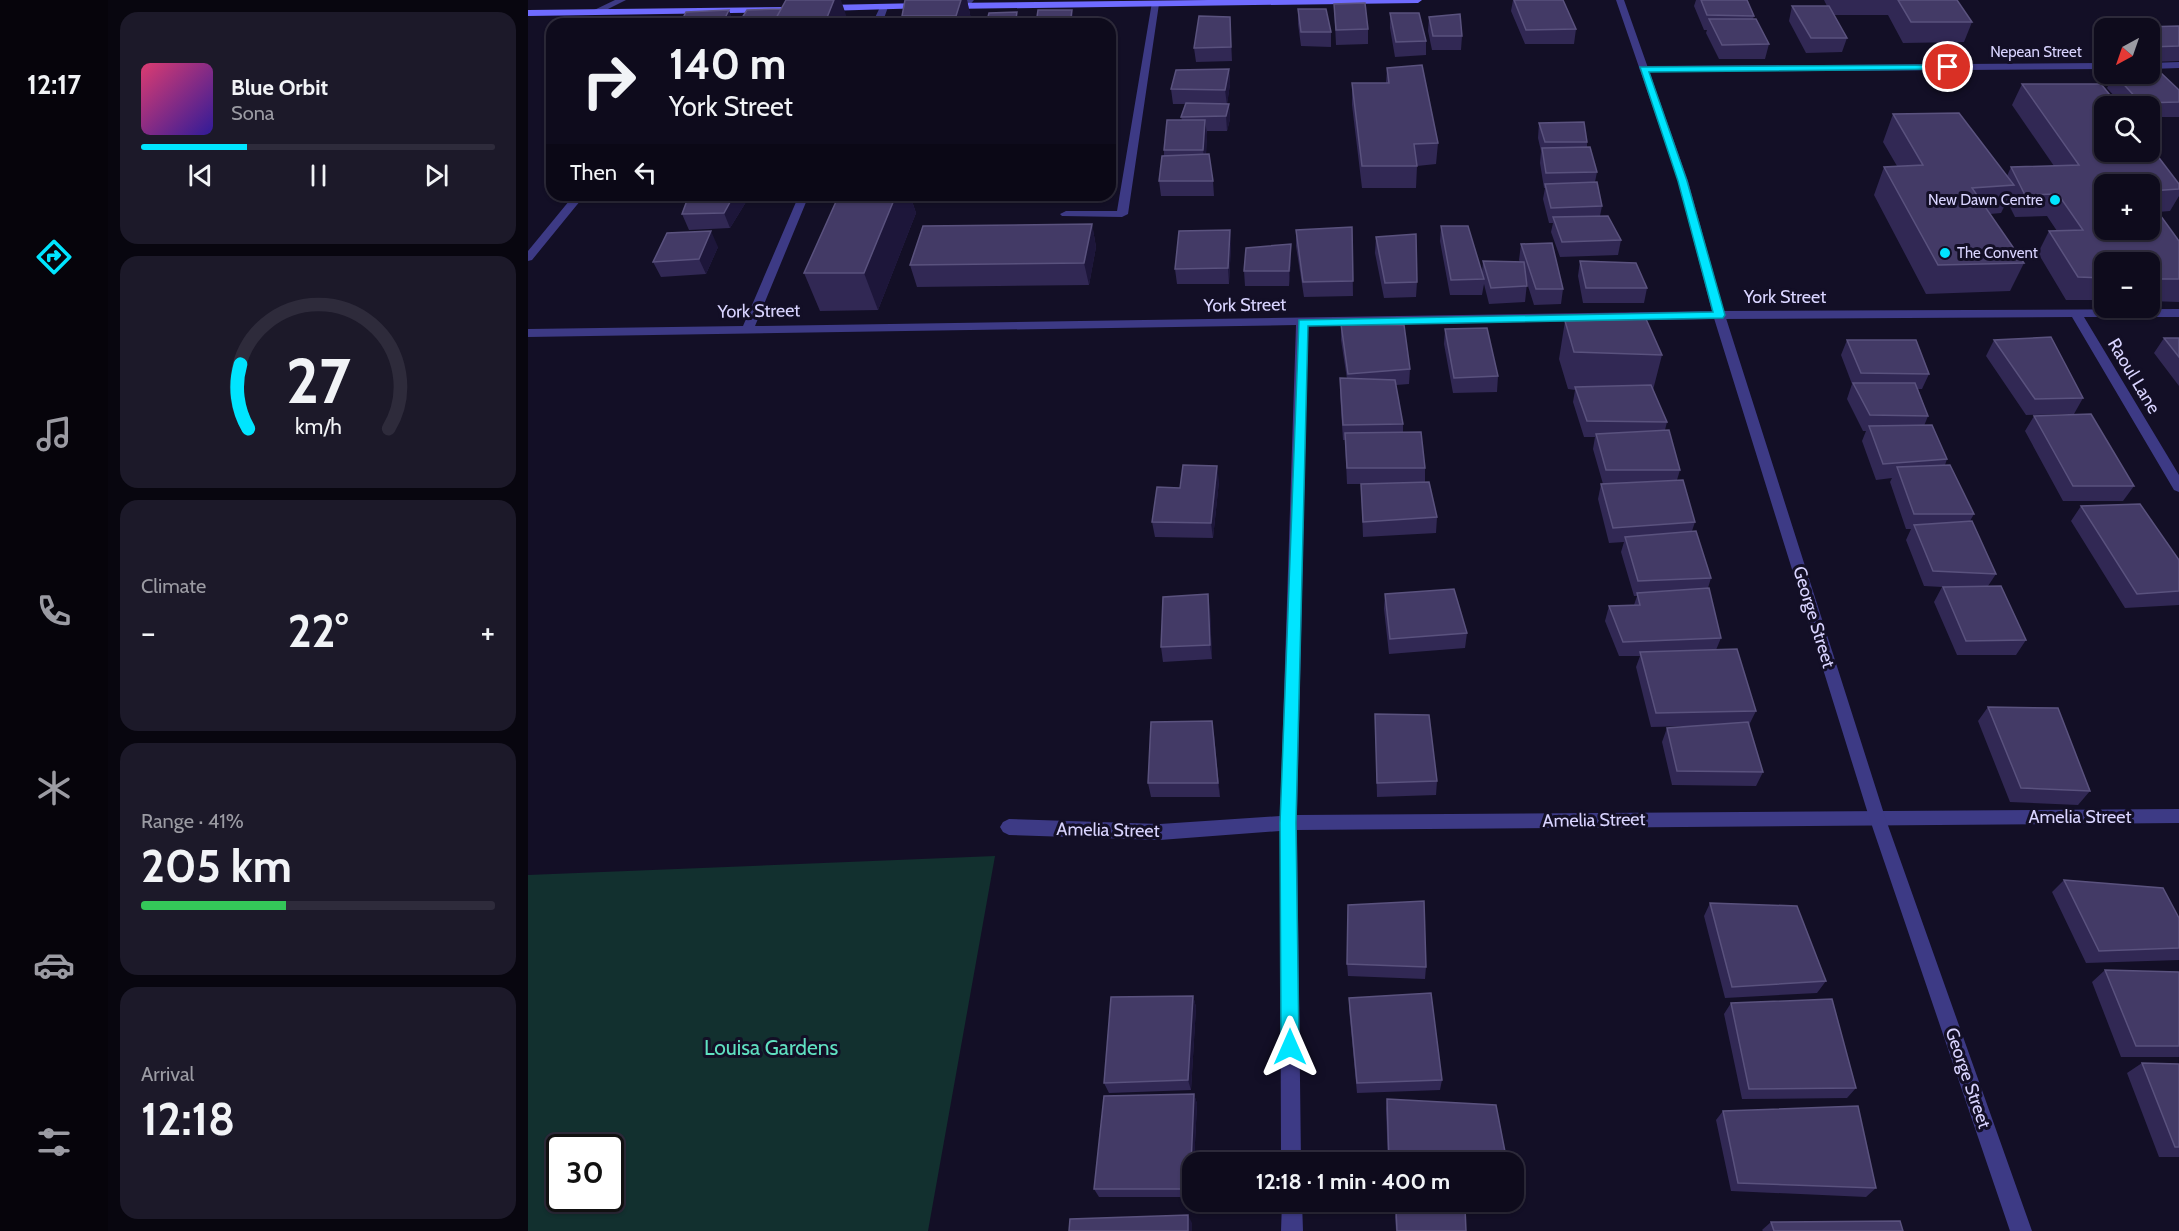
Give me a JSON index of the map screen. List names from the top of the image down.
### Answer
{
  "streets": {
    "street": [
      "Nepean Street",
      "York Street",
      "Raoul Lane",
      "George Street",
      "Amelia Street"
    ]
  },
  "crossings": [
    ["Nepean Street", "George Street"],
    ["York Street", "Raoul Lane"],
    ["York Street", "George Street"],
    ["George Street", "Amelia Street"]
  ],
  "parks": ["Louisa Gardens"],
  "places": ["New Dawn Centre", "The Convent"],
  "north": "bottom left",
  "page": {
    "tabs": "12:17",
    "map_buttons": ["+", "−"],
    "turn": ["140 m", "York Street"],
    "song": ["Blue Orbit", "Sona"],
    "then": "Then",
    "tile": [
      "Climate",
      ["Range · 41%", "205 km"],
      ["Arrival", "12:18"]
    ],
    "heat": ["−", "22°", "+"],
    "limit": "30",
    "trip": "12:18 · 1 min · 400 m",
    "gauge": ["27", "km/h"]
  }
}
